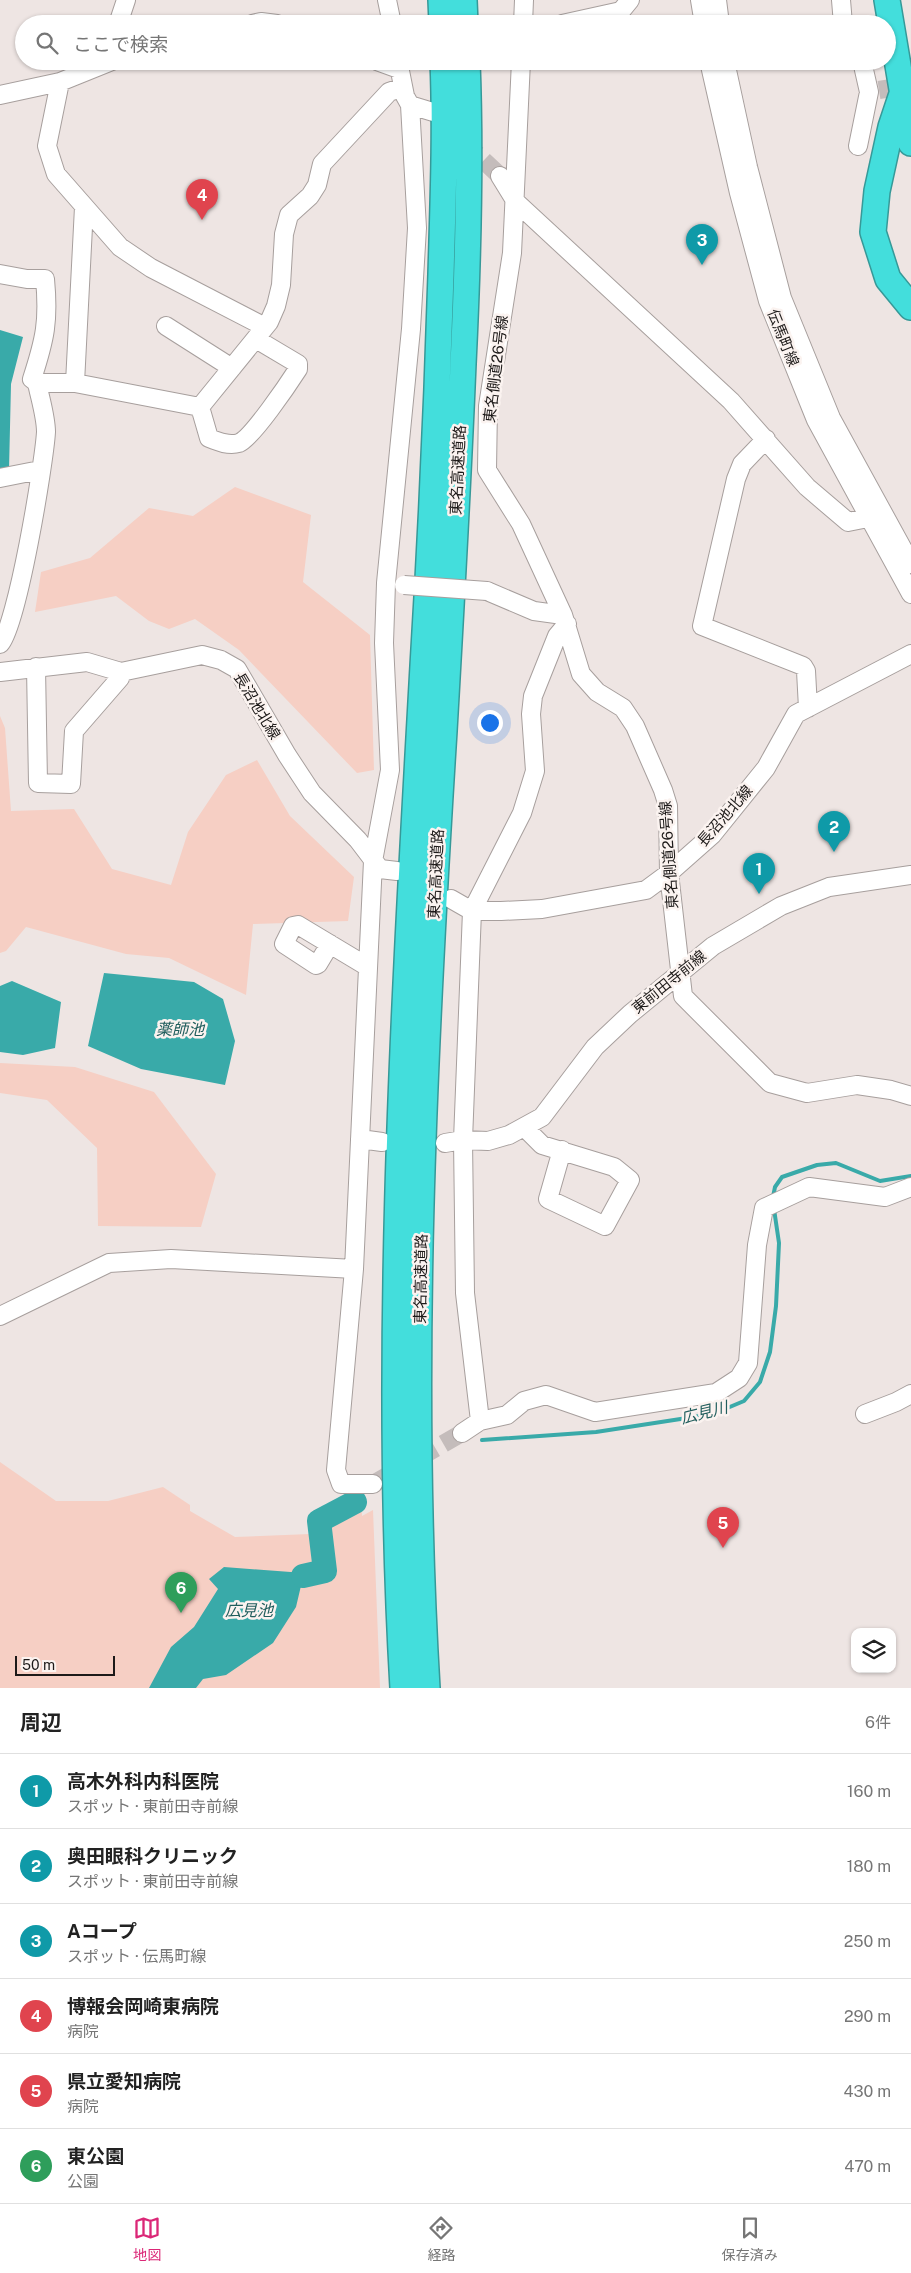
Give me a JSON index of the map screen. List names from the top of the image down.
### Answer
{
  "streets": {
    "highway": ["東名高速道路"],
    "street": [
      "伝馬町線",
      "東名側道26号線",
      "長沼池北線",
      "東前田寺前線"
    ]
  },
  "crossings": [
    ["東名側道26号線", "長沼池北線"],
    ["東名側道26号線", "東前田寺前線"]
  ],
  "water": ["薬師池", "広見川", "広見池"],
  "scale_bar": "50 m",
  "page": {
    "search": "ここで検索",
    "pins": [
      "4",
      "3",
      "2",
      "1",
      "5",
      "6"
    ],
    "scale": "50 m",
    "heading": ["周辺", "6件"],
    "list": [
      {
        "mark": "1",
        "name": "高木外科内科医院",
        "note": "スポット · 東前田寺前線",
        "value": "160 m"
      },
      {
        "mark": "2",
        "name": "奥田眼科クリニック",
        "note": "スポット · 東前田寺前線",
        "value": "180 m"
      },
      {
        "mark": "3",
        "name": "Aコープ",
        "note": "スポット · 伝馬町線",
        "value": "250 m"
      },
      {
        "mark": "4",
        "name": "博報会岡崎東病院",
        "note": "病院",
        "value": "290 m"
      },
      {
        "mark": "5",
        "name": "県立愛知病院",
        "note": "病院",
        "value": "430 m"
      },
      {
        "mark": "6",
        "name": "東公園",
        "note": "公園",
        "value": "470 m"
      }
    ],
    "nav": ["地図", "経路", "保存済み"]
  }
}
